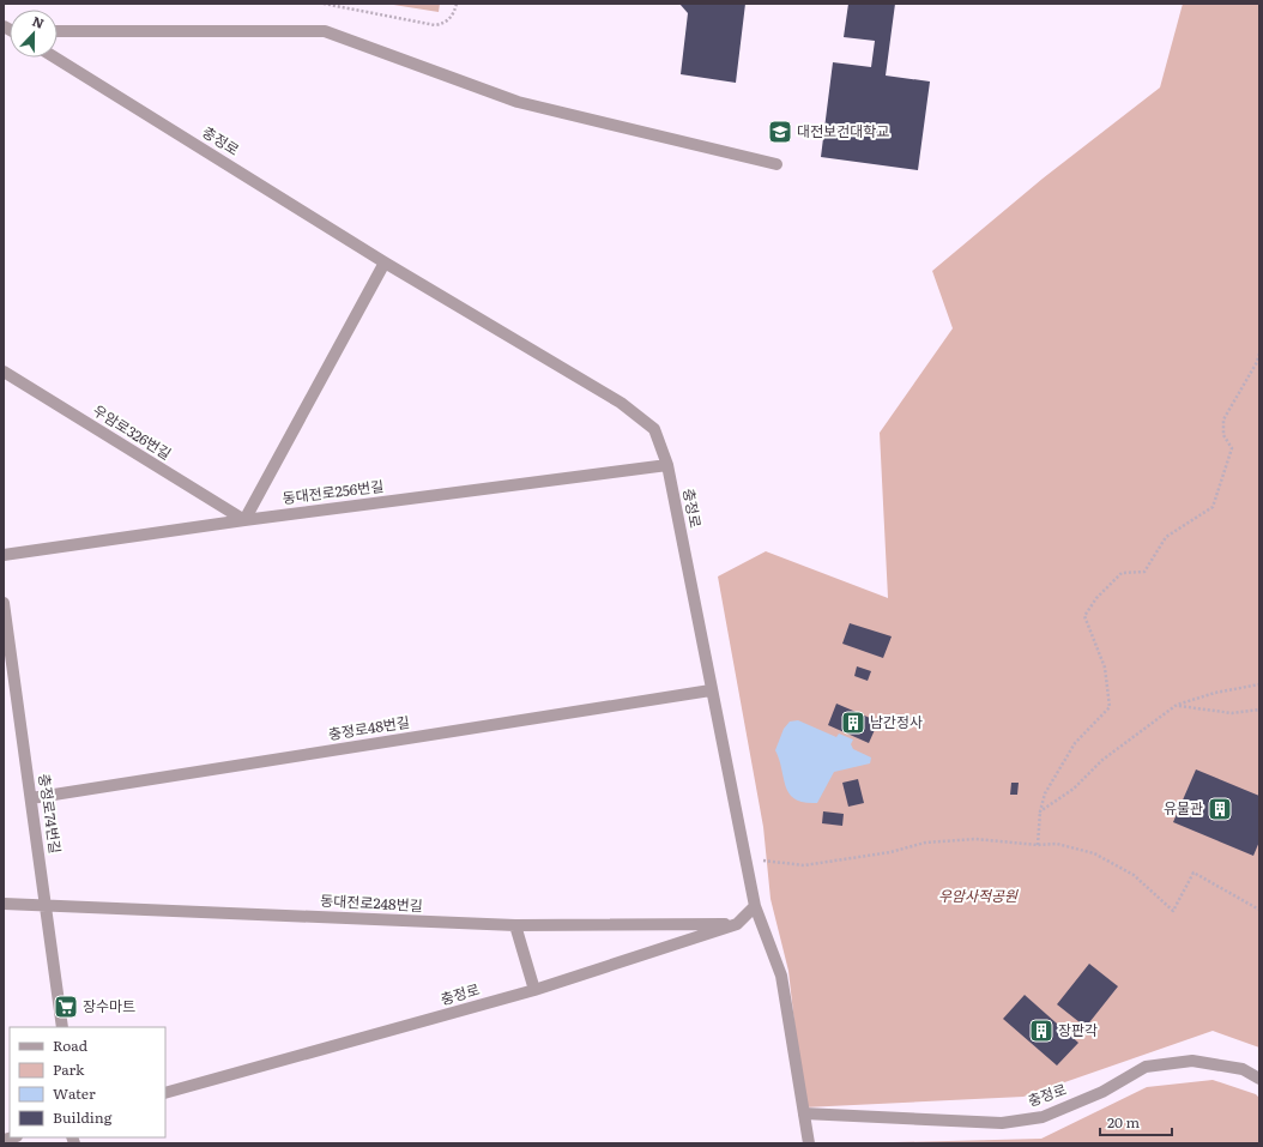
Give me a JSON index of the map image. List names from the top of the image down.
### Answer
{
  "streets": {
    "street": [
      "충정로",
      "우암로326번길",
      "동대전로256번길",
      "충정로48번길",
      "충정로74번길",
      "동대전로248번길"
    ]
  },
  "crossings": [
    ["충정로", "동대전로256번길"],
    ["충정로", "충정로48번길"],
    ["충정로", "동대전로248번길"],
    ["우암로326번길", "동대전로256번길"],
    ["충정로48번길", "충정로74번길"],
    ["충정로74번길", "동대전로248번길"]
  ],
  "parks": ["우암사적공원"],
  "places": {
    "school or university": ["대전보건대학교"],
    "building": ["남간정사", "유물관", "장판각"],
    "supermarket": ["장수마트"]
  },
  "legend": [
    "Road",
    "Park",
    "Water",
    "Building"
  ],
  "scale_bar": "20 m",
  "north": "top"
}
